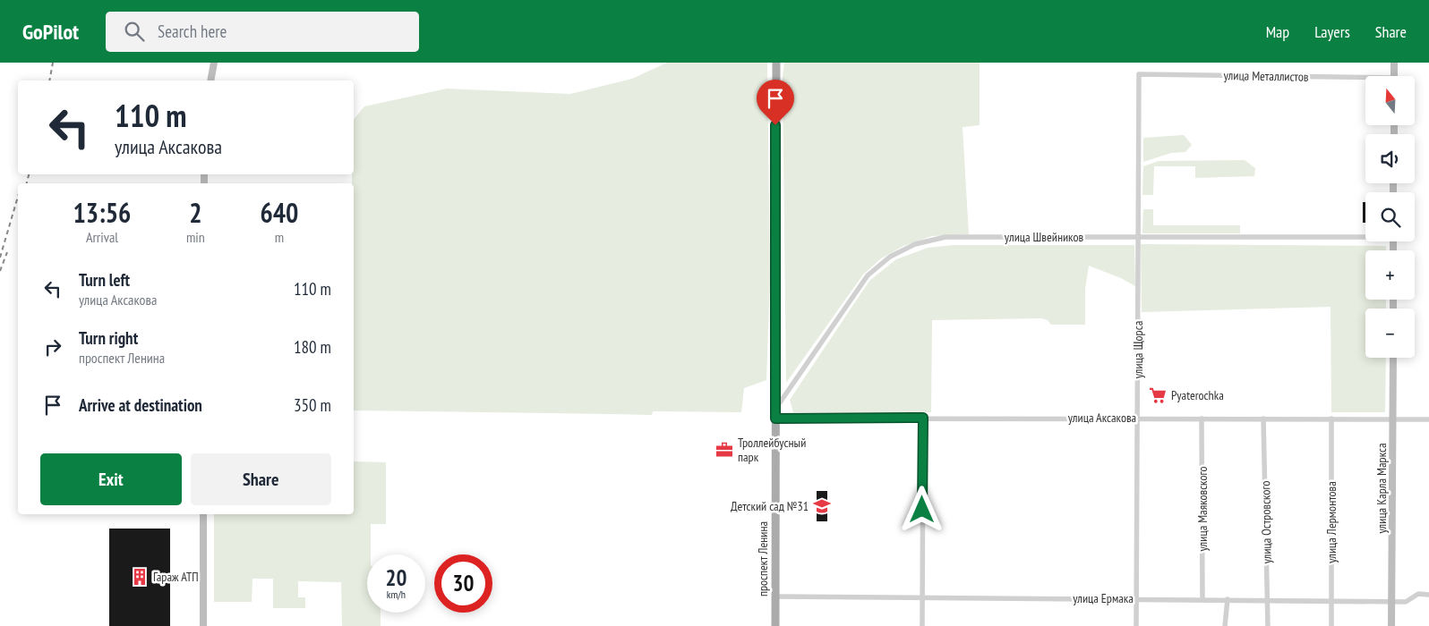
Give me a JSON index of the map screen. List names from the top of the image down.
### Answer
{
  "streets": {
    "main road": ["улица Карла Маркса", "проспект Ленина"],
    "street": [
      "улица Металлистов",
      "улица Швейников",
      "улица Щорса",
      "улица Аксакова",
      "улица Маяковского",
      "улица Островского",
      "улица Лермонтова",
      "улица Ермака"
    ]
  },
  "crossings": [
    ["улица Металлистов", "улица Щорса"],
    ["улица Швейников", "улица Щорса"],
    ["улица Швейников", "проспект Ленина"],
    ["улица Щорса", "улица Аксакова"],
    ["улица Щорса", "улица Ермака"],
    ["улица Аксакова", "улица Карла Маркса"],
    ["улица Аксакова", "улица Маяковского"],
    ["улица Аксакова", "улица Островского"],
    ["улица Аксакова", "улица Лермонтова"],
    ["улица Аксакова", "проспект Ленина"],
    ["улица Карла Маркса", "улица Ермака"],
    ["улица Маяковского", "улица Ермака"],
    ["улица Островского", "улица Ермака"],
    ["улица Лермонтова", "улица Ермака"],
    ["проспект Ленина", "улица Ермака"]
  ],
  "places": {
    "supermarket": ["Pyaterochka"],
    "office": ["Троллейбусный парк"],
    "school or university": ["Детский сад №31"],
    "building": ["Гараж АТП"]
  },
  "north": "top",
  "page": {
    "header": "GoPilot",
    "search": "Search here",
    "nav": ["Map", "Layers", "Share"],
    "map_buttons": ["+", "−"],
    "turn": ["110 m", "улица Аксакова"],
    "eta": [
      "13:56",
      "Arrival",
      "2",
      "min",
      "640",
      "m"
    ],
    "list": [
      {
        "name": "Turn left",
        "note": "улица Аксакова",
        "value": "110 m"
      },
      {
        "name": "Turn right",
        "note": "проспект Ленина",
        "value": "180 m"
      },
      {
        "name": "Arrive at destination",
        "value": "350 m"
      }
    ],
    "buttons": ["Exit", "Share"],
    "speed": "20 km/h",
    "limit": "30"
  }
}
